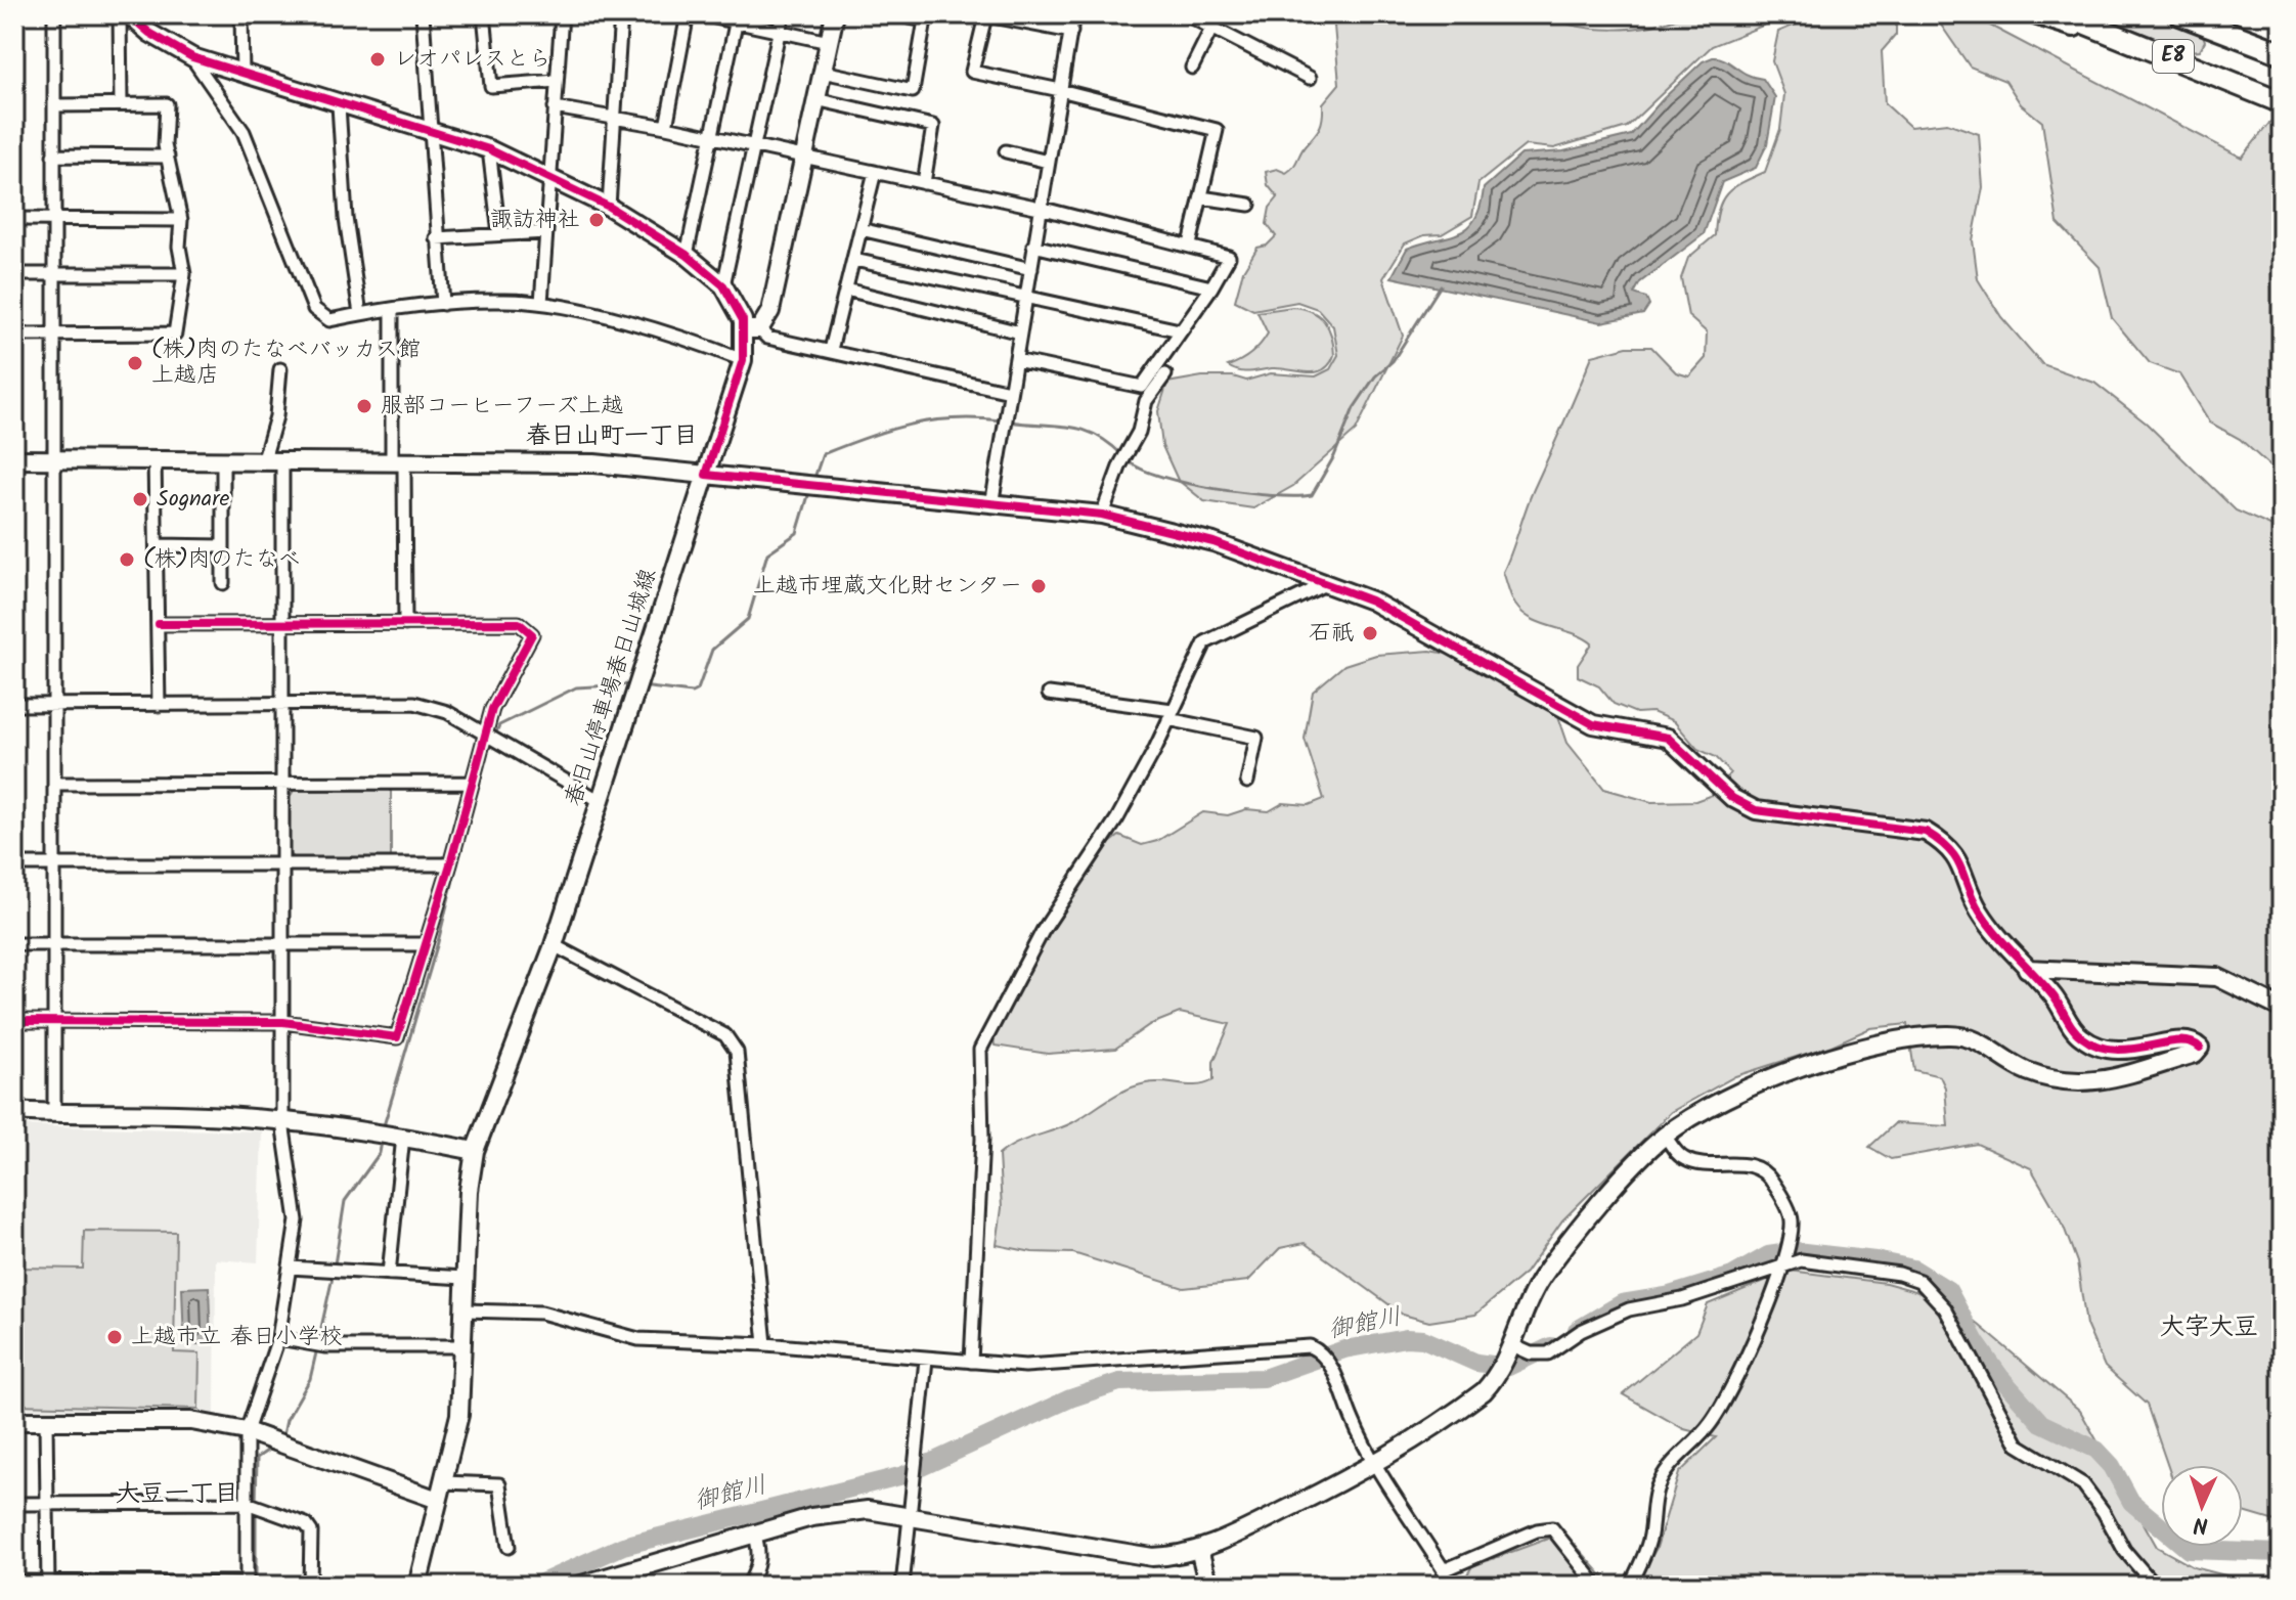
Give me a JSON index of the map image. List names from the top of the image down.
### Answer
{
  "streets": {
    "highway": ["E8"],
    "street": ["春日山停車場春日山城線"]
  },
  "districts": ["春日山町一丁目", "大字大豆", "大豆一丁目"],
  "water": ["御館川"],
  "places": [
    "レオパレスとら",
    "諏訪神社",
    "(株)肉のたなべバッカス館 上越店",
    "服部コーヒーフーズ上越",
    "Sognare",
    "(株)肉のたなべ",
    "上越市埋蔵文化財センター",
    "石祇",
    "上越市立 春日小学校"
  ],
  "north": "bottom"
}
